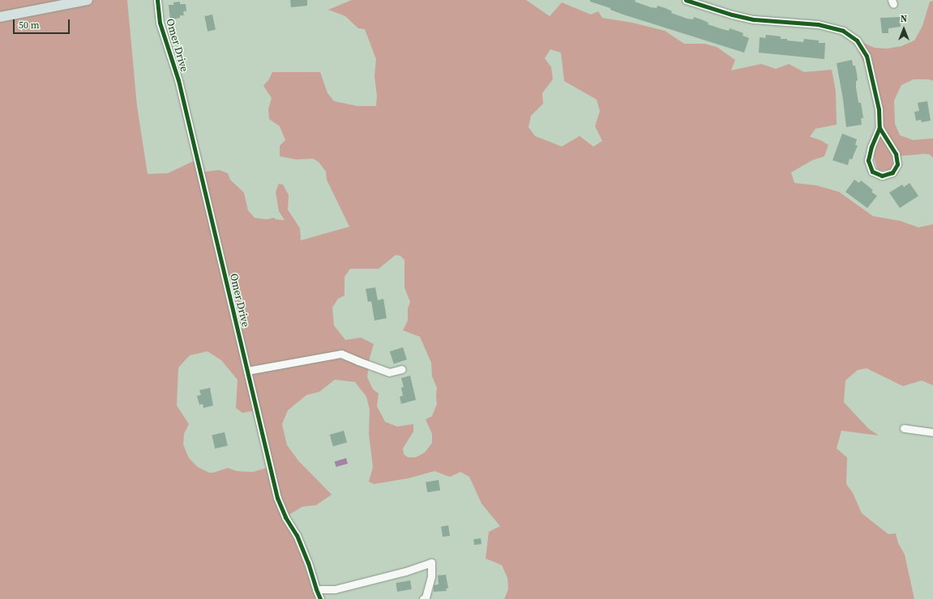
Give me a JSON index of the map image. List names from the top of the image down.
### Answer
{
  "streets": {
    "street": ["Omer Drive"]
  },
  "scale_bar": "50 m",
  "north": "top"
}
